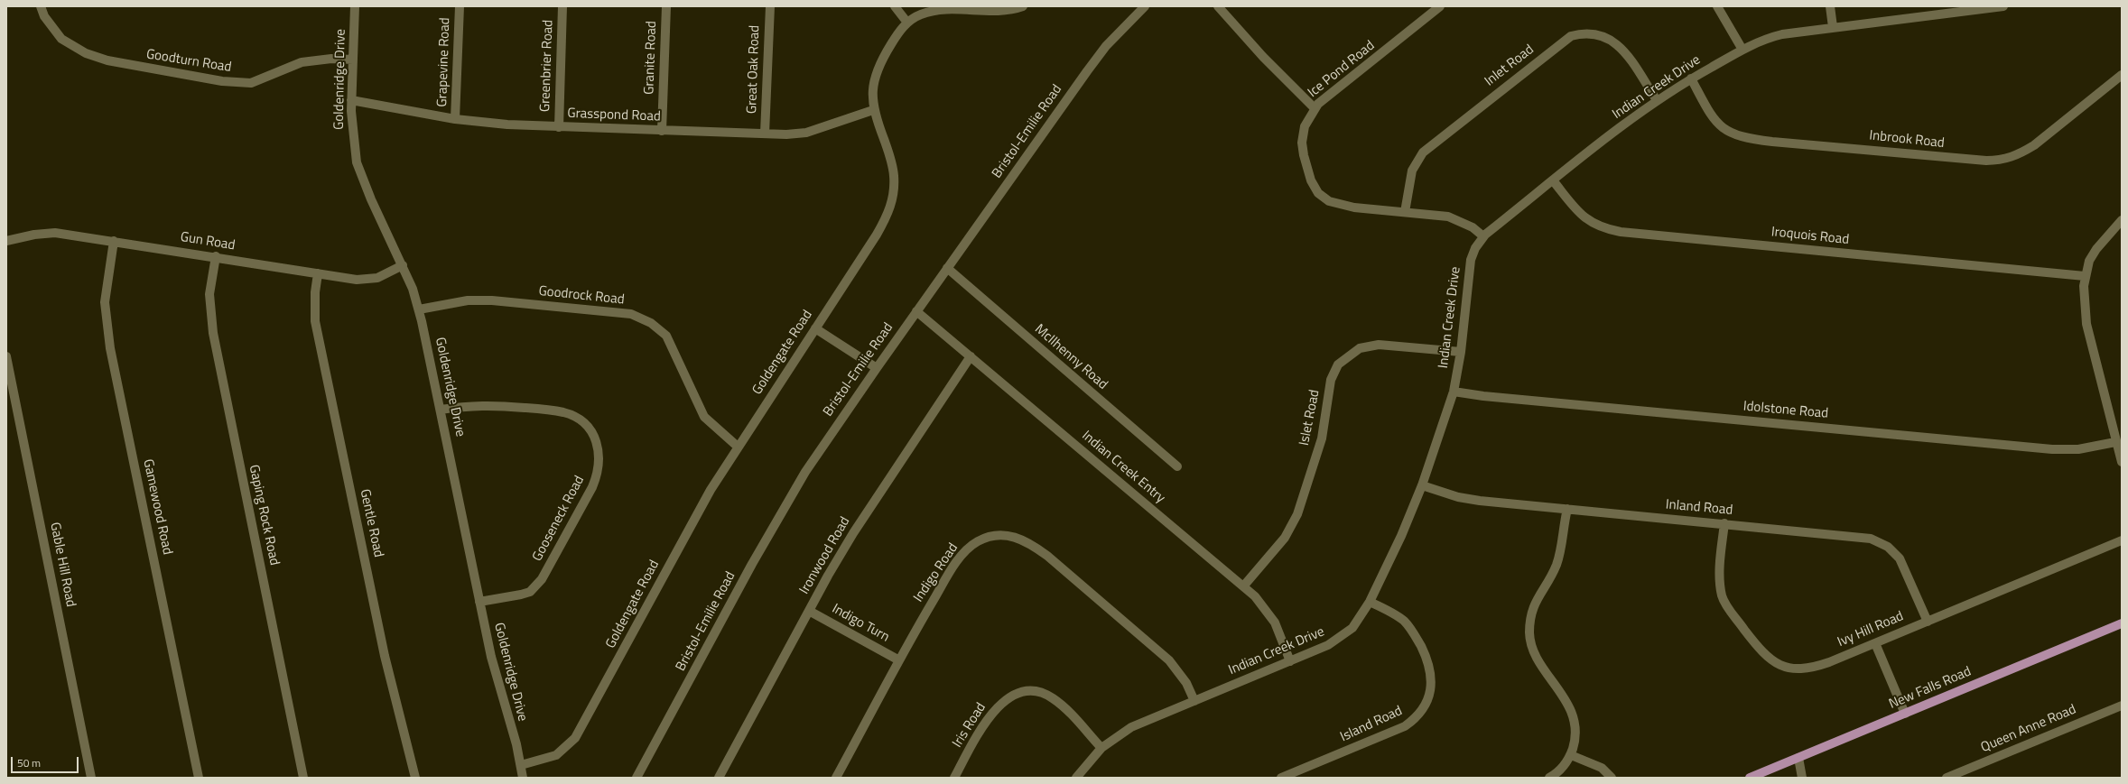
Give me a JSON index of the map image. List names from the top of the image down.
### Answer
{
  "streets": {
    "main road": ["New Falls Road"],
    "street": [
      "Granite Road",
      "Goodturn Road",
      "Grapevine Road",
      "Greenbrier Road",
      "Inlet Road",
      "Great Oak Road",
      "Ice Pond Road",
      "Goldenridge Drive",
      "Indian Creek Drive",
      "Grasspond Road",
      "Bristol-Emilie Road",
      "Inbrook Road",
      "Iroquois Road",
      "Gun Road",
      "Goodrock Road",
      "Goldengate Road",
      "McIlhenny Road",
      "Idolstone Road",
      "Islet Road",
      "Indian Creek Entry",
      "Gamewood Road",
      "Inland Road",
      "Gaping Rock Road",
      "Gooseneck Road",
      "Gentle Road",
      "Ironwood Road",
      "Gable Hill Road",
      "Indigo Road",
      "Indigo Turn",
      "Ivy Hill Road",
      "Island Road",
      "Iris Road",
      "Queen Anne Road"
    ]
  },
  "crossings": [
    ["Granite Road", "Grasspond Road"],
    ["Goodturn Road", "Goldenridge Drive"],
    ["Grapevine Road", "Grasspond Road"],
    ["Greenbrier Road", "Grasspond Road"],
    ["Inlet Road", "Ice Pond Road"],
    ["Inlet Road", "Indian Creek Drive"],
    ["Great Oak Road", "Grasspond Road"],
    ["Ice Pond Road", "Indian Creek Drive"],
    ["Goldenridge Drive", "Grasspond Road"],
    ["Goldenridge Drive", "Gun Road"],
    ["Goldenridge Drive", "Goodrock Road"],
    ["Goldenridge Drive", "Goldengate Road"],
    ["Goldenridge Drive", "Gooseneck Road"],
    ["Indian Creek Drive", "Inbrook Road"],
    ["Indian Creek Drive", "Iroquois Road"],
    ["Indian Creek Drive", "Idolstone Road"],
    ["Indian Creek Drive", "Islet Road"],
    ["Indian Creek Drive", "Indian Creek Entry"],
    ["Indian Creek Drive", "Inland Road"],
    ["Indian Creek Drive", "Indigo Road"],
    ["Indian Creek Drive", "Island Road"],
    ["Indian Creek Drive", "Iris Road"],
    ["Grasspond Road", "Goldengate Road"],
    ["Bristol-Emilie Road", "McIlhenny Road"],
    ["Bristol-Emilie Road", "Indian Creek Entry"],
    ["Gun Road", "Gamewood Road"],
    ["Gun Road", "Gaping Rock Road"],
    ["Gun Road", "Gentle Road"],
    ["Goodrock Road", "Goldengate Road"],
    ["Islet Road", "Indian Creek Entry"],
    ["Indian Creek Entry", "Ironwood Road"],
    ["Inland Road", "Ivy Hill Road"],
    ["Ironwood Road", "Indigo Turn"],
    ["Indigo Road", "Indigo Turn"]
  ],
  "scale_bar": "50 m"
}
